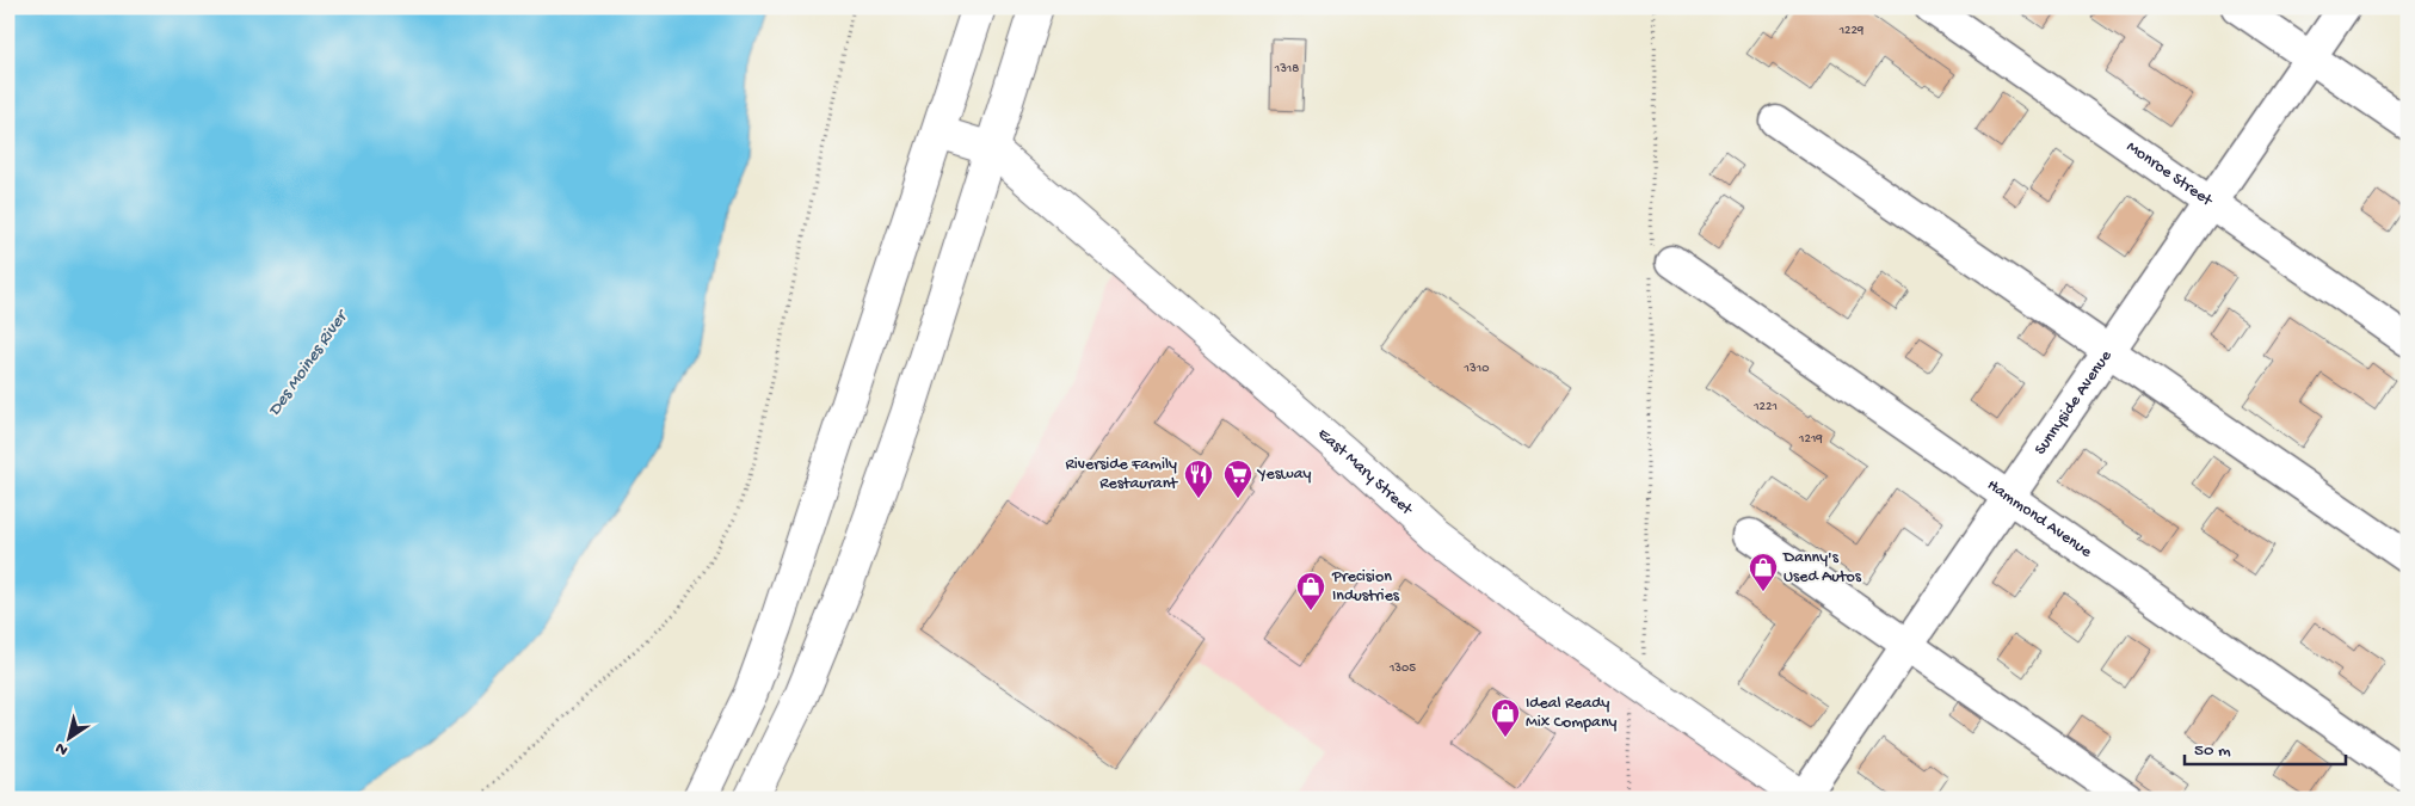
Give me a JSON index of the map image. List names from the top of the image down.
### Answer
{
  "streets": {
    "main road": ["East Mary Street"],
    "street": ["Monroe Street", "Sunnyside Avenue", "Hammond Avenue"]
  },
  "crossings": [
    ["Monroe Street", "Sunnyside Avenue"],
    ["Sunnyside Avenue", "East Mary Street"],
    ["Sunnyside Avenue", "Hammond Avenue"]
  ],
  "water": ["Des Moines River"],
  "places": {
    "restaurant": ["Riverside Family Restaurant"],
    "supermarket": ["Yesway"],
    "shop": ["Danny's Used Autos", "Precision Industries", "Ideal Ready Mix Company"]
  },
  "house_numbers": [
    "1229",
    "1318",
    "1310",
    "1221",
    "1219",
    "1305"
  ],
  "scale_bar": "50 m",
  "north": "bottom left"
}
